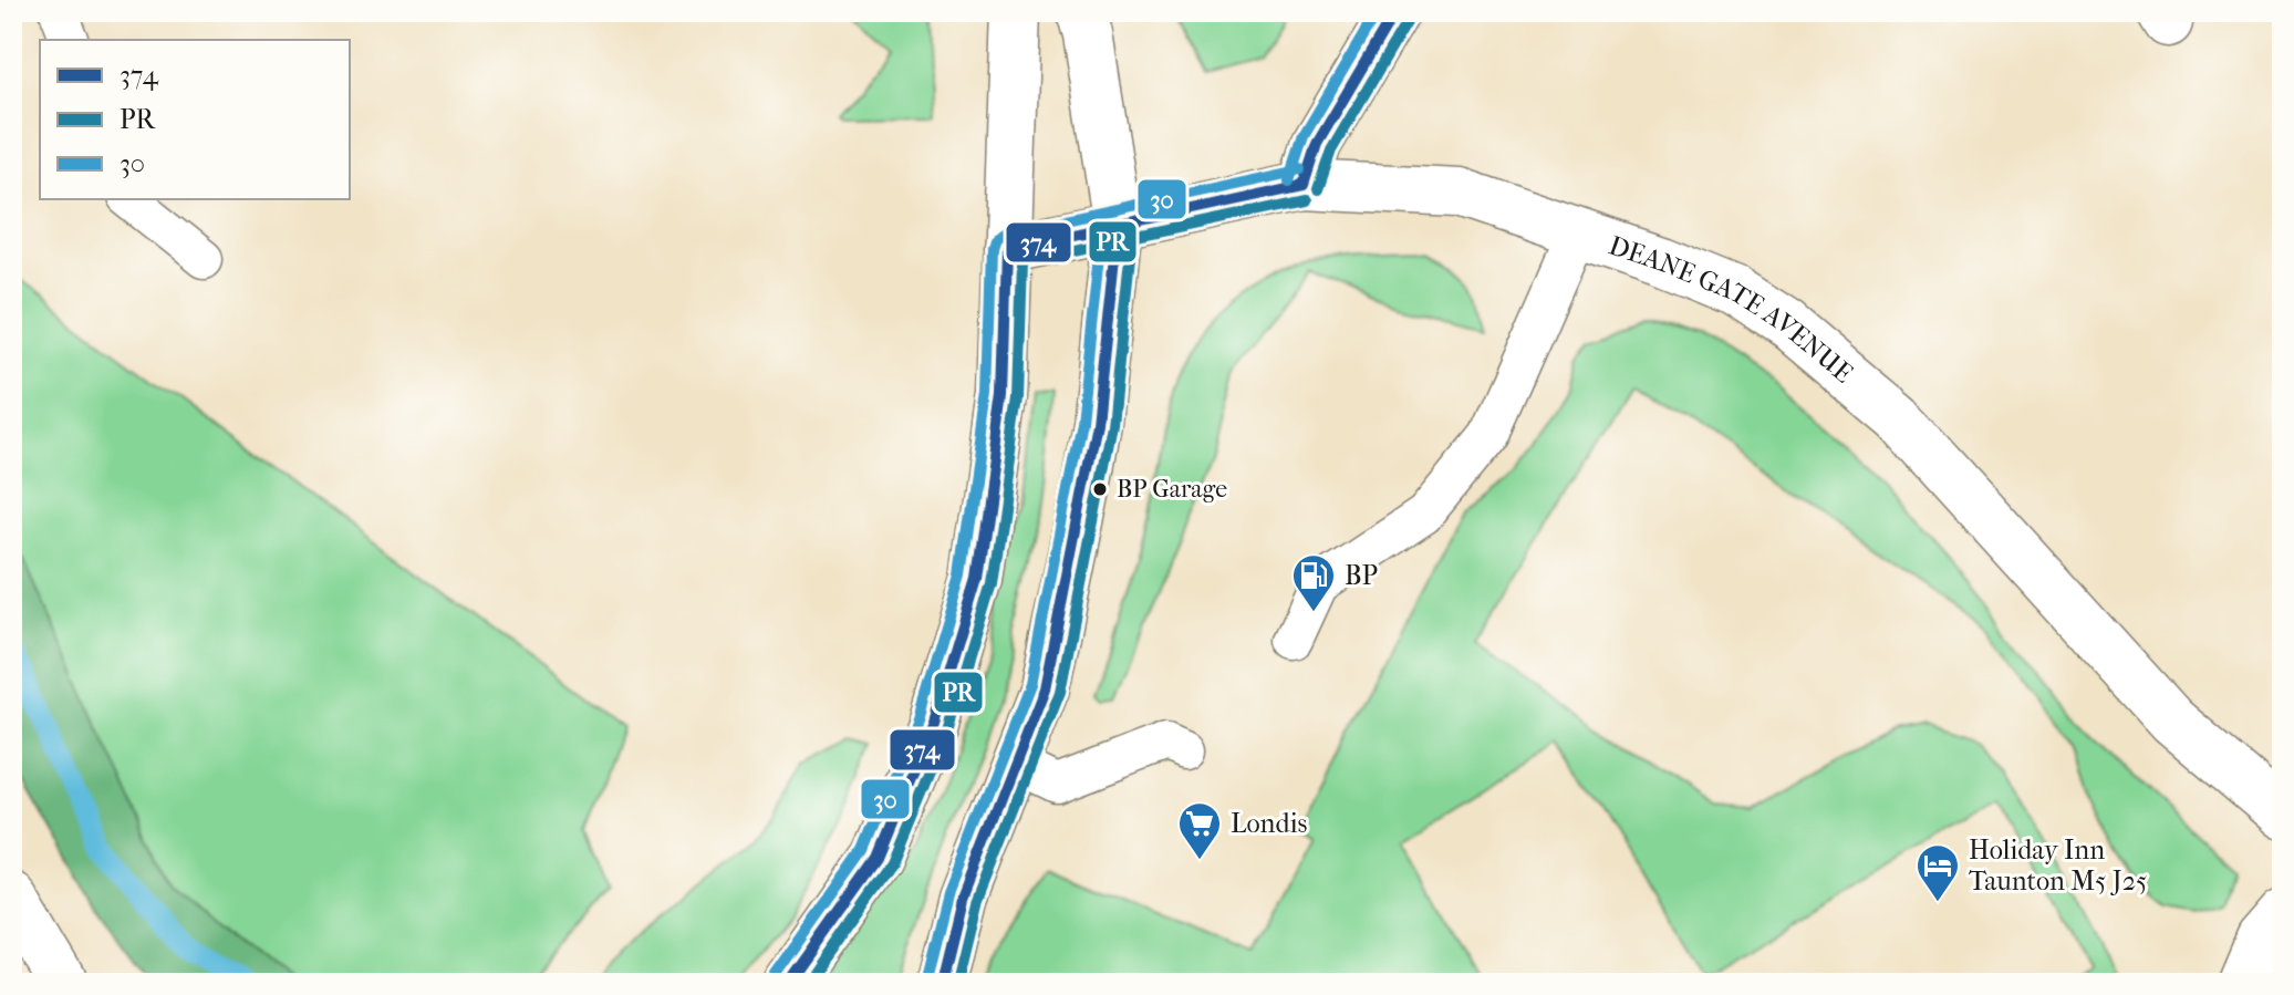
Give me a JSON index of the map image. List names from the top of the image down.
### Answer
{
  "streets": {
    "main road": ["DEANE GATE AVENUE"]
  },
  "places": {
    "other": ["BP Garage"],
    "fuel station": ["BP"],
    "supermarket": ["Londis"],
    "hotel": ["Holiday Inn Taunton M5 J25"]
  },
  "lines": ["transit line 374", "transit line 30", "transit line PR"],
  "legend": ["374", "PR", "30"]
}
